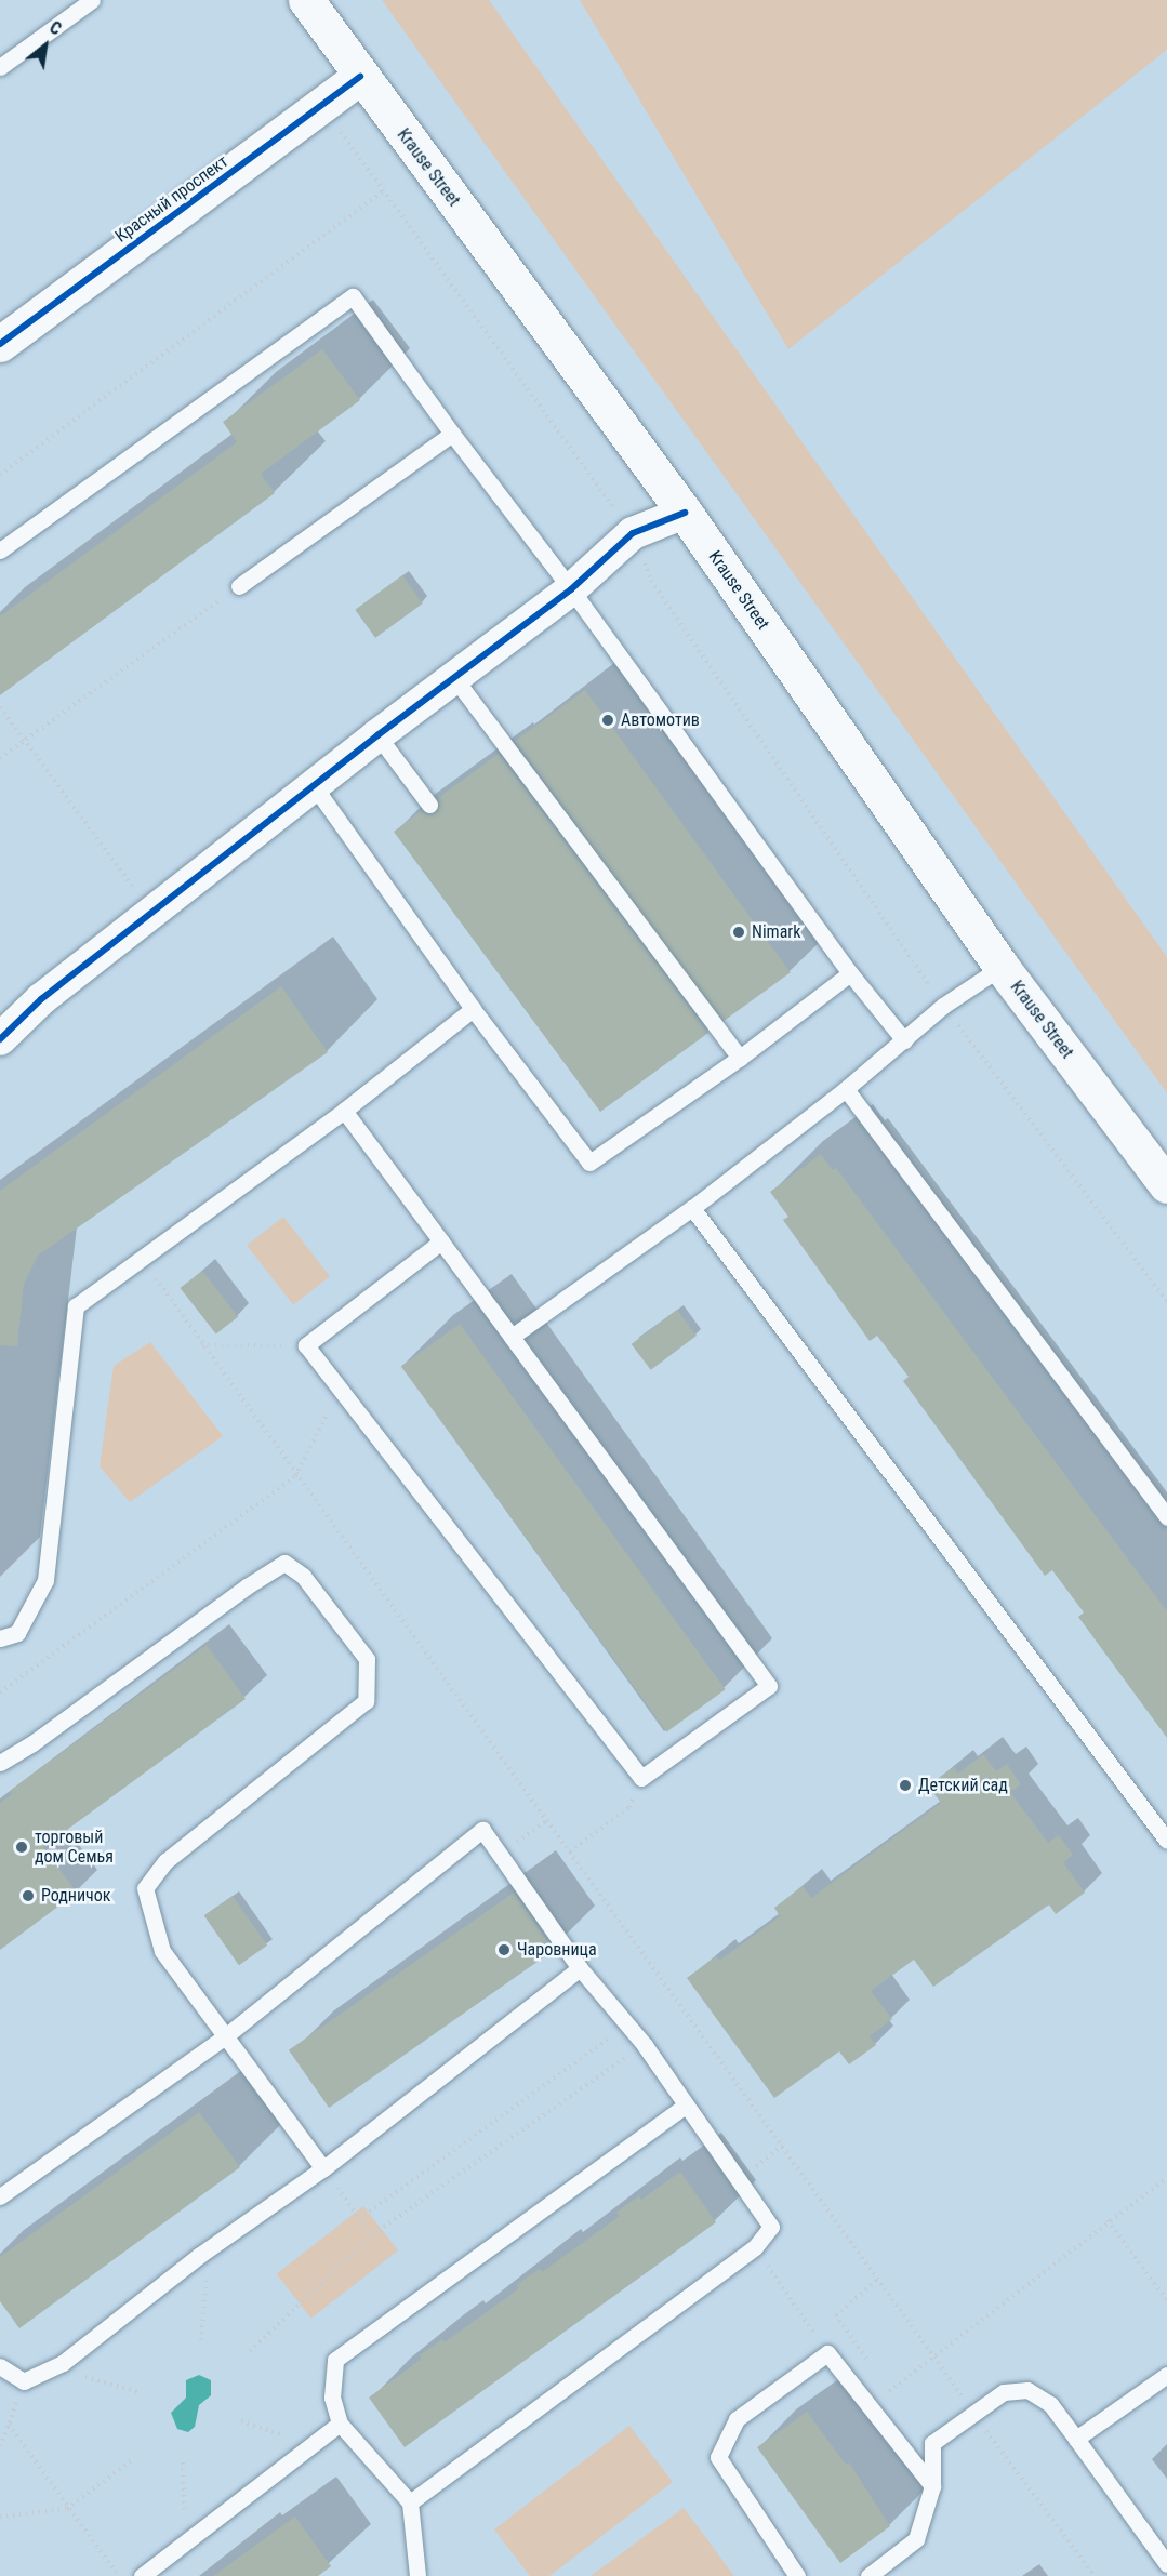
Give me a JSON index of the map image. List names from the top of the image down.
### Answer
{
  "streets": {
    "main road": ["Krause Street", "Красный проспект"]
  },
  "crossings": [
    ["Krause Street", "Красный проспект"]
  ],
  "places": [
    "Автомотив",
    "Nimark",
    "Детский сад",
    "торговый дом Семья",
    "Родничок",
    "Чаровница"
  ],
  "north": "top right"
}
